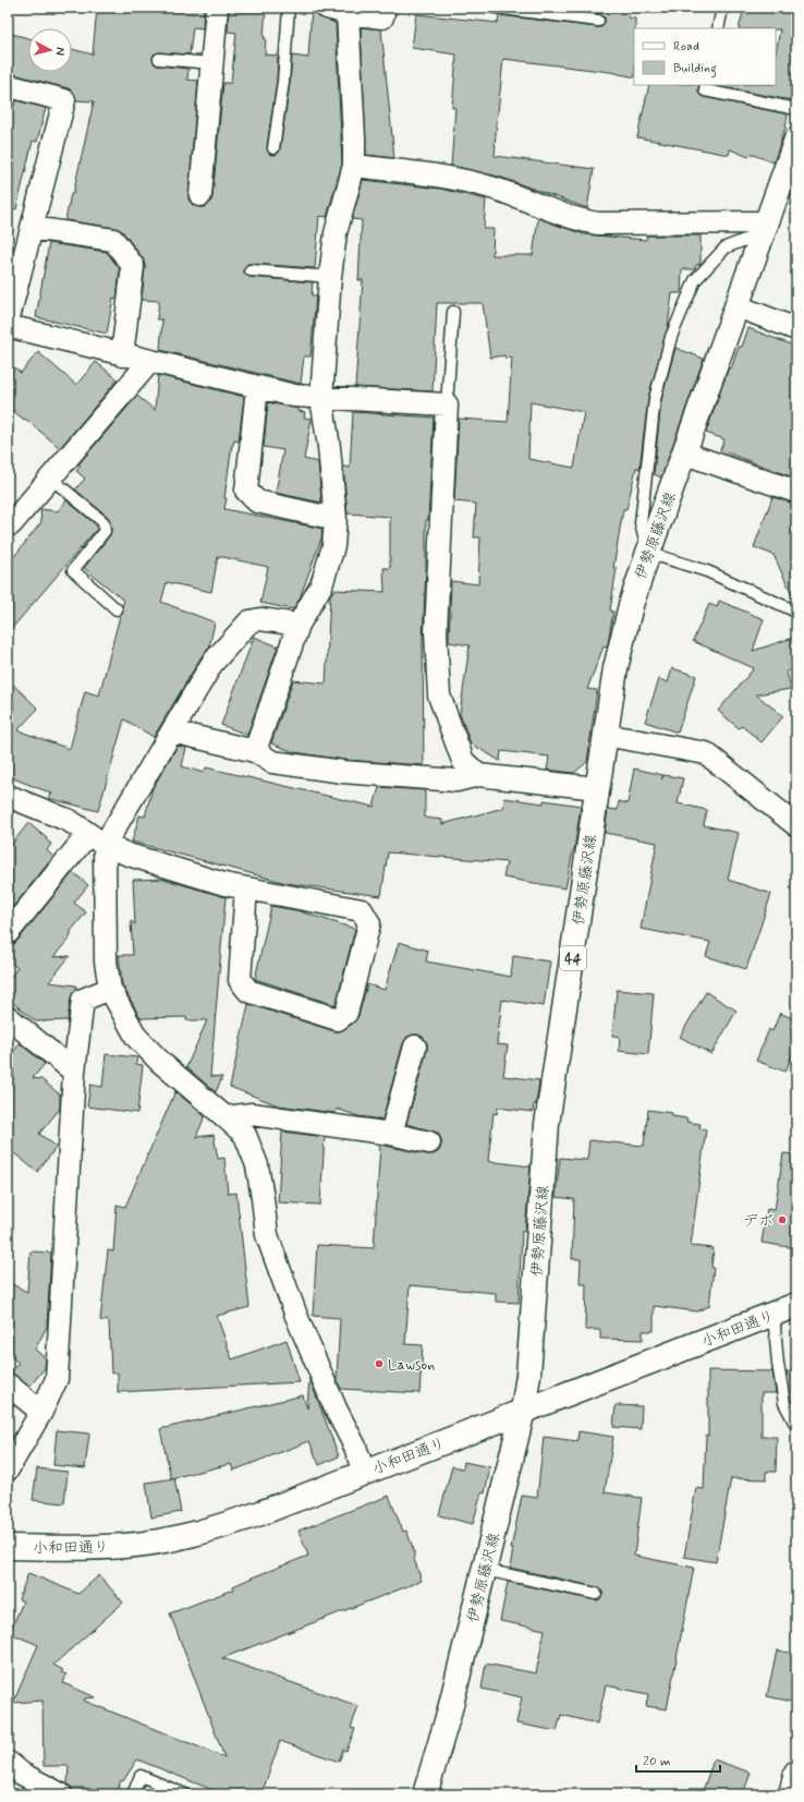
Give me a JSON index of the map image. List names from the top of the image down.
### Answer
{
  "streets": {
    "main road": ["伊勢原藤沢線", "44", "小和田通り"]
  },
  "crossings": [
    ["伊勢原藤沢線", "小和田通り"]
  ],
  "places": ["デポ", "Lawson"],
  "legend": ["Road", "Building"],
  "scale_bar": "20 m",
  "north": "right"
}
